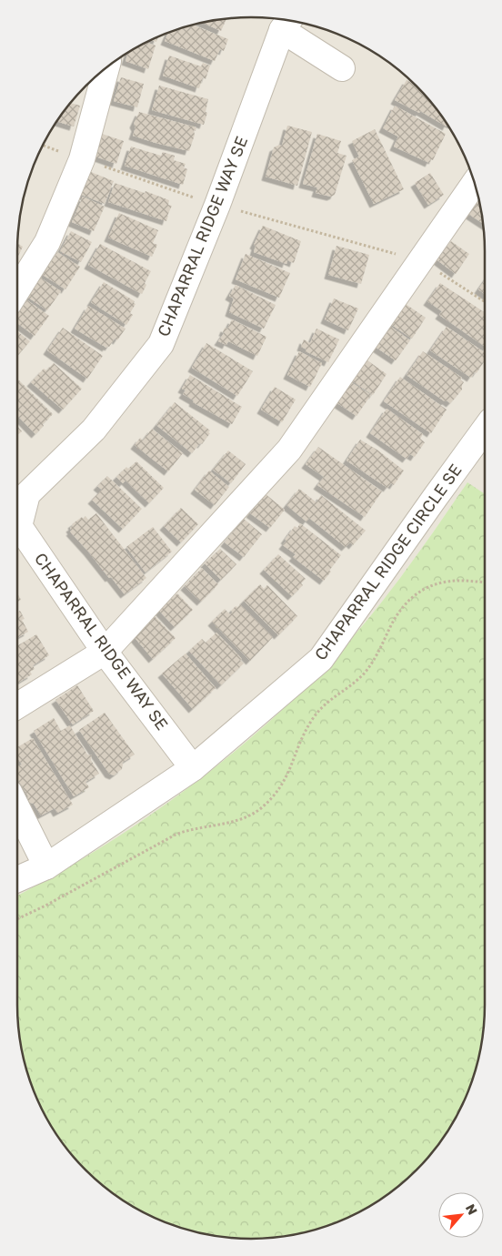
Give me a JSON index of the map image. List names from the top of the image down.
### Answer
{
  "streets": {
    "street": ["CHAPARRAL RIDGE WAY SE", "CHAPARRAL RIDGE CIRCLE SE"]
  },
  "crossings": [
    ["CHAPARRAL RIDGE WAY SE", "CHAPARRAL RIDGE CIRCLE SE"]
  ],
  "north": "top right"
}
